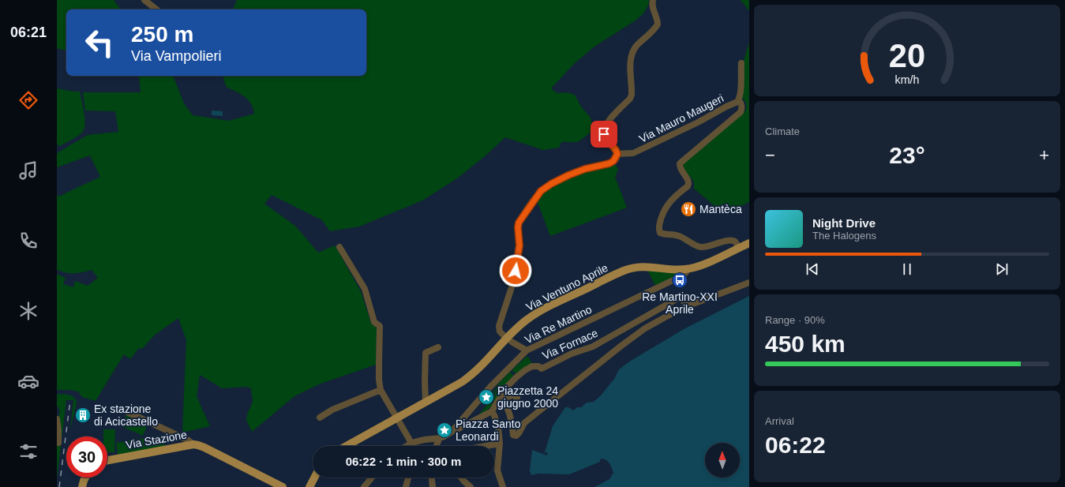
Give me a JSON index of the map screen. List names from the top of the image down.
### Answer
{
  "streets": {
    "main road": ["Via Ventuno Aprile", "Via Stazione"],
    "street": ["Via Mauro Maugeri", "Via Re Martino", "Via Fornace"]
  },
  "crossings": [
    ["Via Mauro Maugeri", "Via Ventuno Aprile"],
    ["Via Ventuno Aprile", "Via Re Martino"]
  ],
  "places": {
    "restaurant": ["Mantèca"],
    "bus stop": ["Re Martino-XXI Aprile"],
    "place": ["Piazzetta 24 giugno 2000", "Piazza Santo Leonardi"],
    "building": ["Ex stazione di Acicastello"]
  },
  "north": "top",
  "page": {
    "tabs": "06:21",
    "turn": ["250 m", "Via Vampolieri"],
    "tile": [
      "Climate",
      ["Range · 90%", "450 km"],
      ["Arrival", "06:22"]
    ],
    "heat": ["−", "23°", "+"],
    "song": ["Night Drive", "The Halogens"],
    "limit": "30",
    "trip": "06:22 · 1 min · 300 m",
    "gauge": ["20", "km/h"]
  }
}
